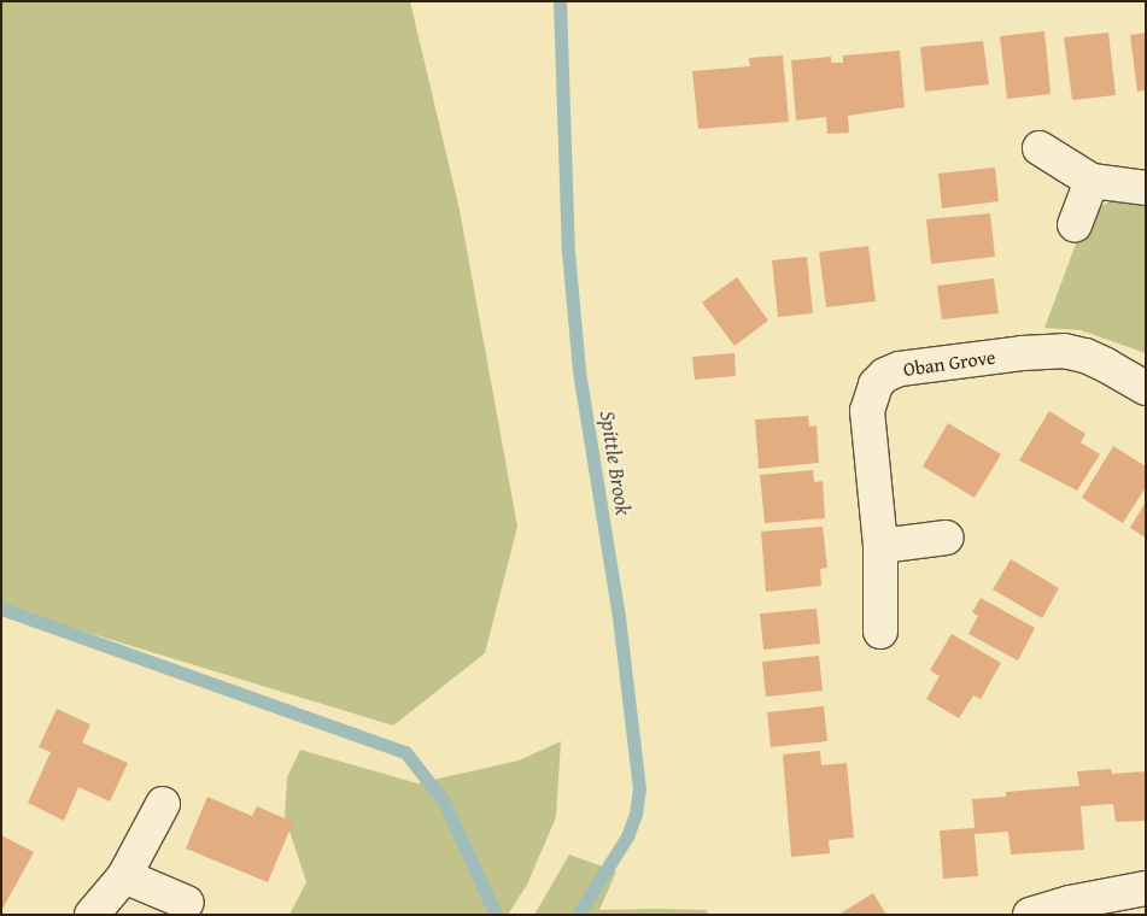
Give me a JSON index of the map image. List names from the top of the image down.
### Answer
{
  "streets": {
    "street": ["Oban Grove"]
  },
  "water": ["Spittle Brook"]
}
